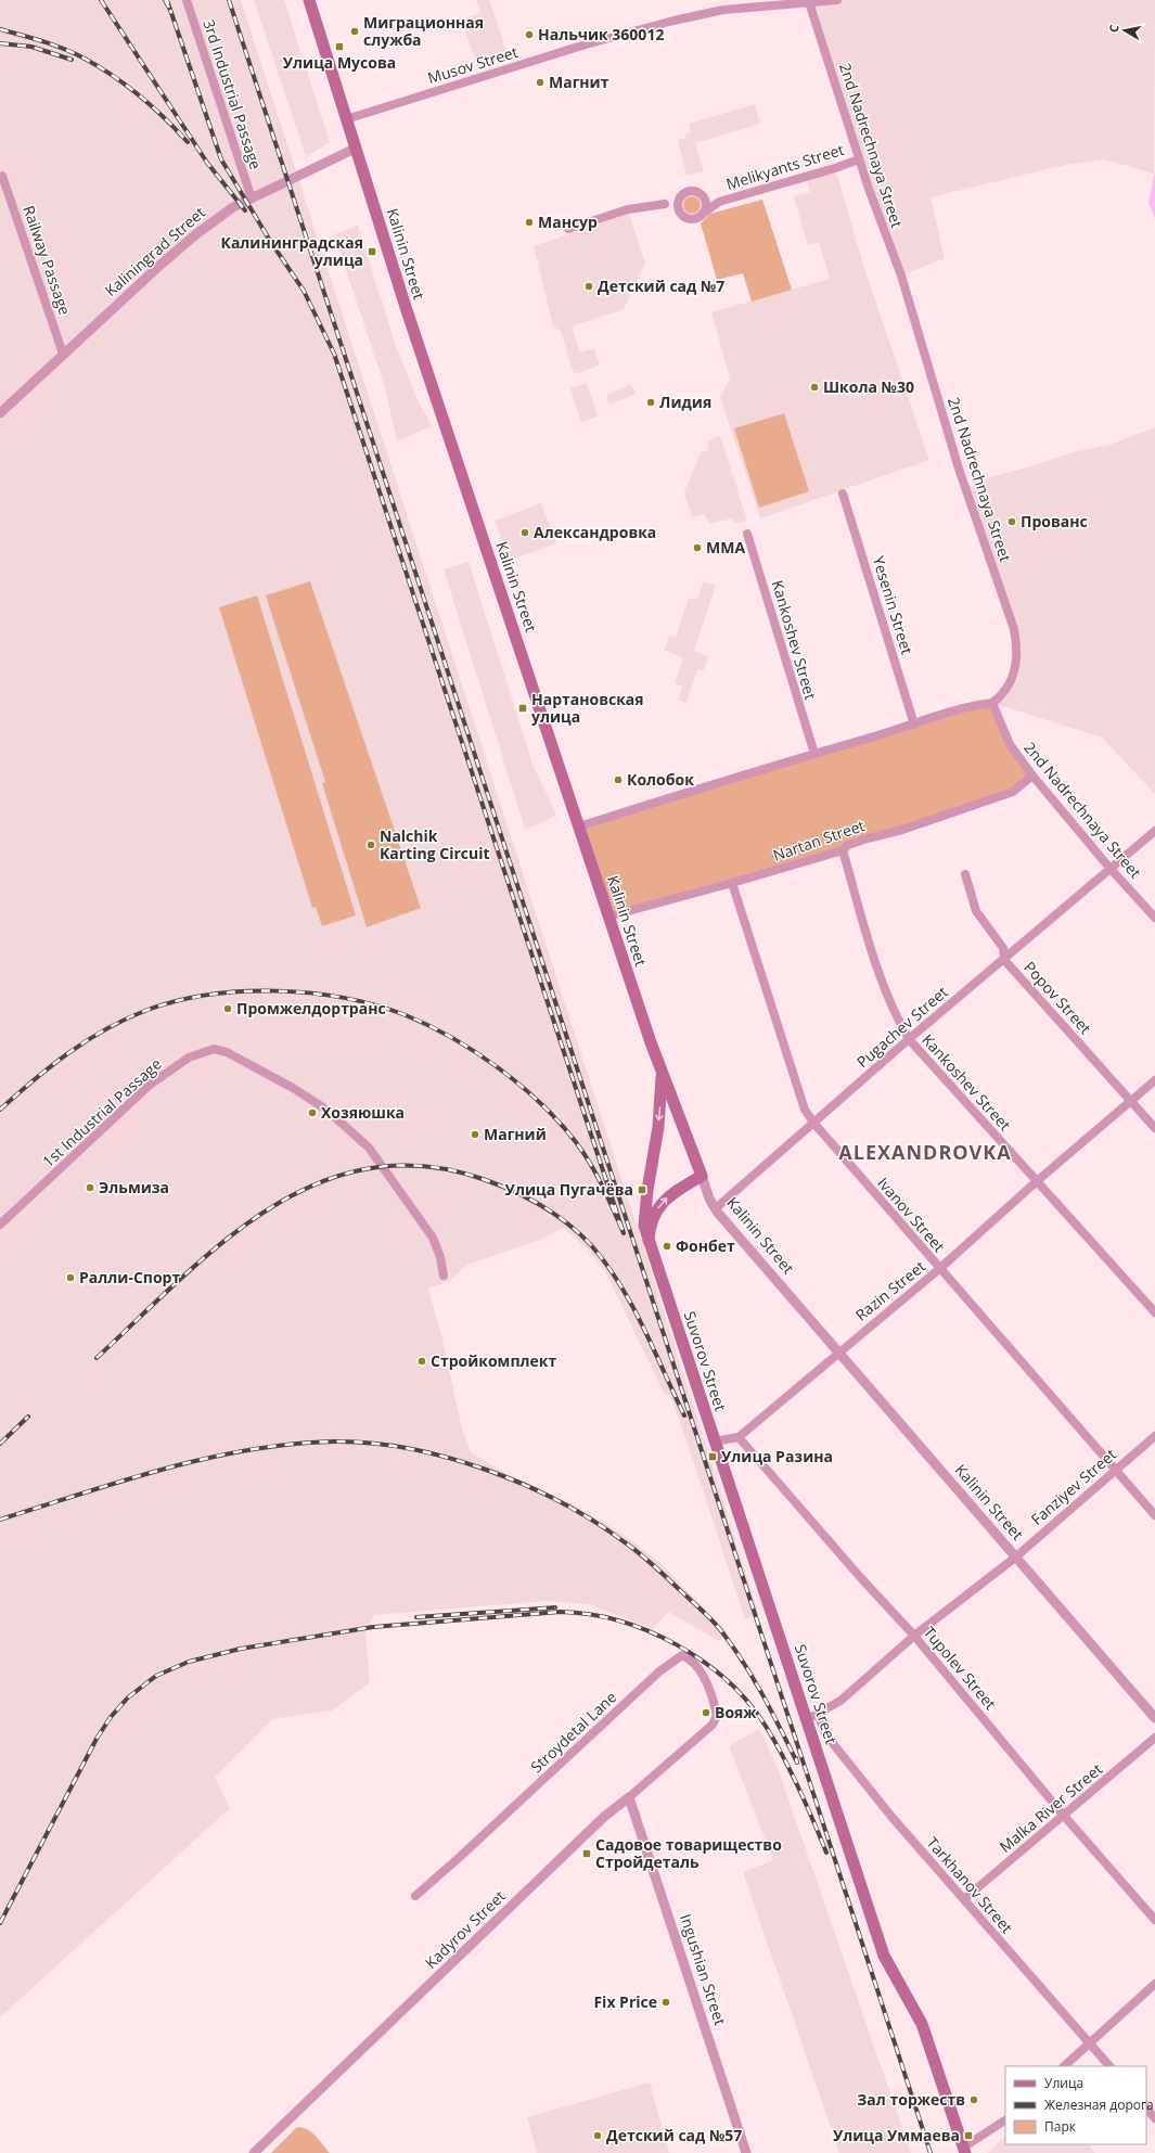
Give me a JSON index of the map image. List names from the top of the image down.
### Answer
{
  "streets": {
    "main road": ["Kalinin Street", "Suvorov Street"],
    "street": [
      "Musov Street",
      "3rd Industrial Passage",
      "2nd Nadrechnaya Street",
      "Melikyants Street",
      "Kaliningrad Street",
      "Railway Passage",
      "Yesenin Street",
      "Kankoshev Street",
      "Nartan Street",
      "Popov Street",
      "Pugachev Street",
      "1st Industrial Passage",
      "Ivanov Street",
      "Razin Street",
      "Fanziyev Street",
      "Tupolev Street",
      "Stroydetal Lane",
      "Malka River Street",
      "Tarkhanov Street",
      "Kadyrov Street",
      "Ingushian Street"
    ]
  },
  "crossings": [
    ["Musov Street", "2nd Nadrechnaya Street"],
    ["Musov Street", "Kalinin Street"],
    ["3rd Industrial Passage", "Kaliningrad Street"],
    ["2nd Nadrechnaya Street", "Melikyants Street"],
    ["2nd Nadrechnaya Street", "Nartan Street"],
    ["2nd Nadrechnaya Street", "Pugachev Street"],
    ["Kaliningrad Street", "Kalinin Street"],
    ["Kaliningrad Street", "Railway Passage"],
    ["Kalinin Street", "Nartan Street"],
    ["Kalinin Street", "Pugachev Street"],
    ["Kalinin Street", "Razin Street"],
    ["Kalinin Street", "Suvorov Street"],
    ["Kalinin Street", "Fanziyev Street"],
    ["Kankoshev Street", "Nartan Street"],
    ["Kankoshev Street", "Pugachev Street"],
    ["Kankoshev Street", "Razin Street"],
    ["Nartan Street", "Ivanov Street"],
    ["Popov Street", "Pugachev Street"],
    ["Popov Street", "Razin Street"],
    ["Pugachev Street", "Ivanov Street"],
    ["Ivanov Street", "Razin Street"],
    ["Ivanov Street", "Fanziyev Street"],
    ["Razin Street", "Suvorov Street"],
    ["Razin Street", "Tupolev Street"],
    ["Suvorov Street", "Fanziyev Street"],
    ["Fanziyev Street", "Tupolev Street"],
    ["Fanziyev Street", "Tarkhanov Street"],
    ["Tupolev Street", "Malka River Street"],
    ["Stroydetal Lane", "Kadyrov Street"],
    ["Malka River Street", "Tarkhanov Street"],
    ["Kadyrov Street", "Ingushian Street"]
  ],
  "districts": ["ALEXANDROVKA"],
  "places": {
    "other": [
      "Миграционная служба",
      "Нальчик 360012",
      "Магнит",
      "Мансур",
      "Детский сад №7",
      "Школа №30",
      "Лидия",
      "Прованс",
      "Александровка",
      "MMA",
      "Колобок",
      "Nalchik Karting Circuit",
      "Промжелдортранс",
      "Хозяюшка",
      "Магний",
      "Эльмиза",
      "Фонбет",
      "Ралли-Спорт",
      "Стройкомплект",
      "Вояж",
      "Fix Price",
      "Зал торжеств",
      "Детский сад №57"
    ],
    "transit": [
      "Улица Мусова",
      "Калининградская улица",
      "Нартановская улица",
      "Улица Пугачёва",
      "Улица Разина",
      "Садовое товарищество Стройдеталь",
      "Улица Уммаева"
    ]
  },
  "legend": ["Улица", "Железная дорога", "Парк"],
  "north": "left"
}
